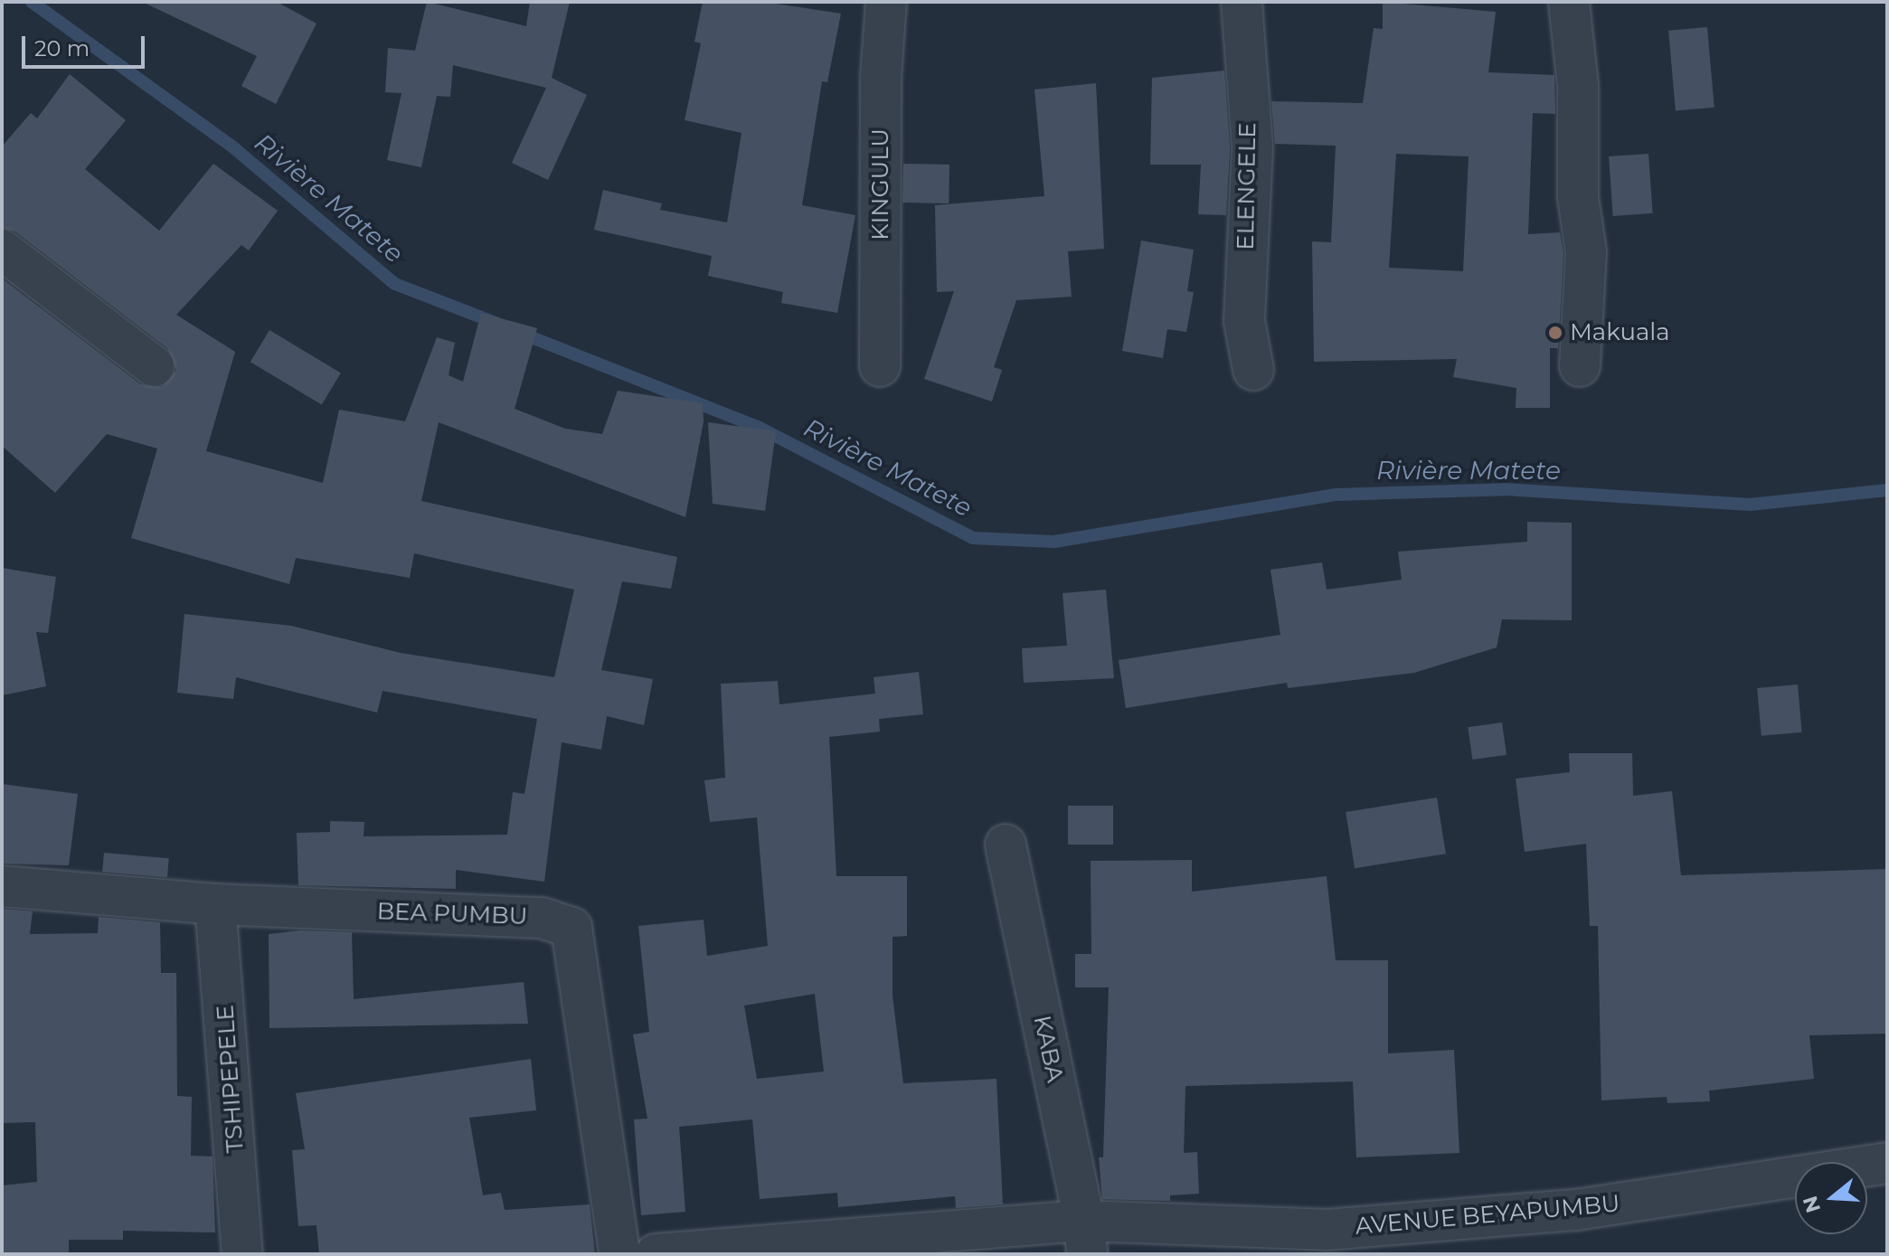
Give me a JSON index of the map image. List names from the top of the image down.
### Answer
{
  "streets": {
    "street": [
      "KINGULU",
      "ELENGELE",
      "BEA PUMBU",
      "KABA",
      "TSHIPEPELE",
      "AVENUE BEYAPUMBU"
    ]
  },
  "crossings": [
    ["BEA PUMBU", "TSHIPEPELE"],
    ["KABA", "AVENUE BEYAPUMBU"]
  ],
  "water": ["Rivière Matete"],
  "places": ["Makuala"],
  "scale_bar": "20 m",
  "north": "left"
}
